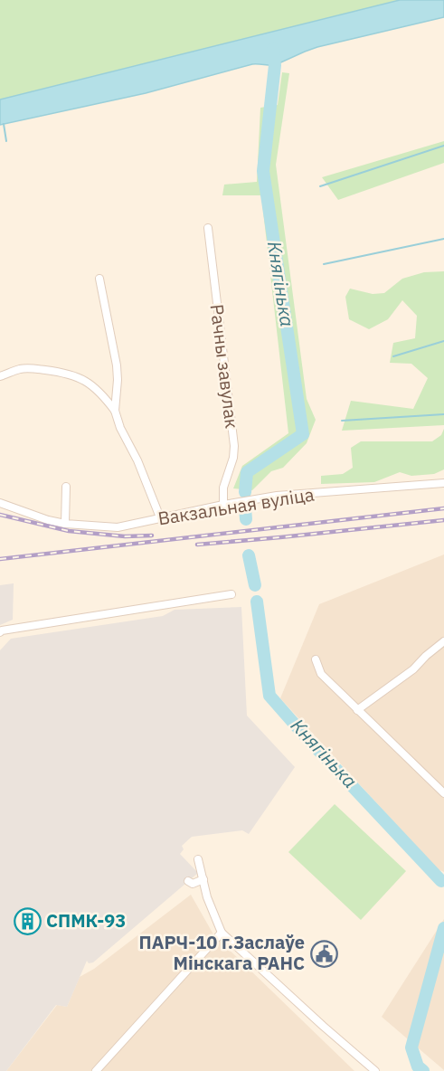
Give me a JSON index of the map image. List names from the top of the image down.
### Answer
{
  "streets": {
    "street": ["Рачны завулак", "Вакзальная вуліца"]
  },
  "crossings": [
    ["Рачны завулак", "Вакзальная вуліца"]
  ],
  "water": ["Княгінька"],
  "places": {
    "building": ["СПМК-93"],
    "public building": ["ПАРЧ-10 г.Заслаўе Мінскага РАНС"]
  }
}
